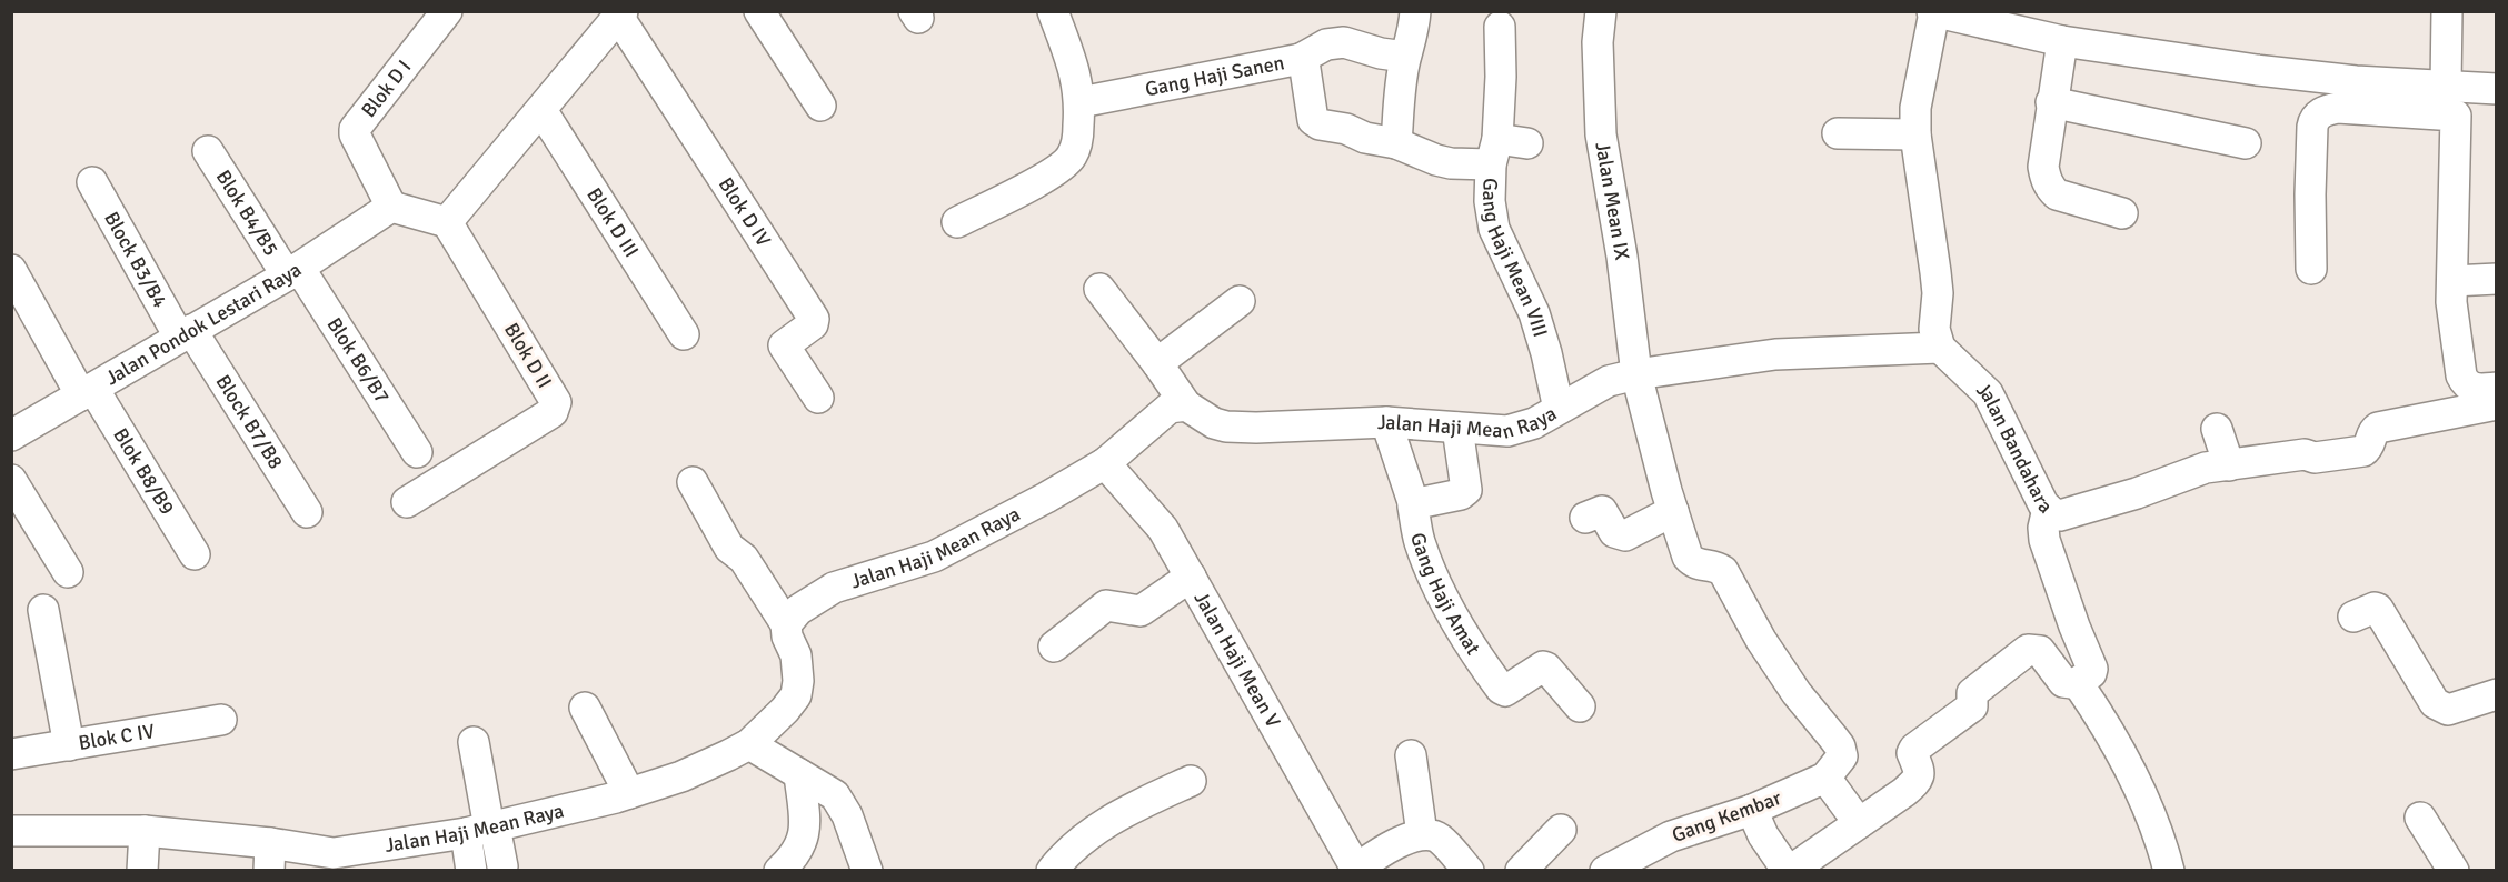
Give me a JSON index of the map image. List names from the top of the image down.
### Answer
{
  "streets": {
    "street": [
      "Gang Haji Sanen",
      "Blok D I",
      "Jalan Mean IX",
      "Blok D IV",
      "Blok B4/B5",
      "Blok D III",
      "Gang Haji Mean VIII",
      "Block B3/B4",
      "Jalan Pondok Lestari Raya",
      "Blok D II",
      "Blok B6/B7",
      "Jalan Haji Mean Raya",
      "Block B7/B8",
      "Jalan Bandahara",
      "Blok B8/B9",
      "Gang Haji Amat",
      "Jalan Haji Mean V",
      "Blok C IV",
      "Gang Kembar"
    ]
  },
  "crossings": [
    ["Gang Haji Sanen", "Gang Haji Mean VIII"],
    ["Blok D I", "Jalan Pondok Lestari Raya"],
    ["Jalan Mean IX", "Jalan Haji Mean Raya"],
    ["Jalan Mean IX", "Gang Kembar"],
    ["Blok B4/B5", "Jalan Pondok Lestari Raya"],
    ["Blok B4/B5", "Blok B6/B7"],
    ["Gang Haji Mean VIII", "Jalan Haji Mean Raya"],
    ["Block B3/B4", "Jalan Pondok Lestari Raya"],
    ["Block B3/B4", "Block B7/B8"],
    ["Jalan Pondok Lestari Raya", "Blok B6/B7"],
    ["Jalan Pondok Lestari Raya", "Block B7/B8"],
    ["Jalan Pondok Lestari Raya", "Blok B8/B9"],
    ["Jalan Haji Mean Raya", "Jalan Bandahara"],
    ["Jalan Haji Mean Raya", "Gang Haji Amat"],
    ["Jalan Haji Mean Raya", "Jalan Haji Mean V"]
  ]
}
